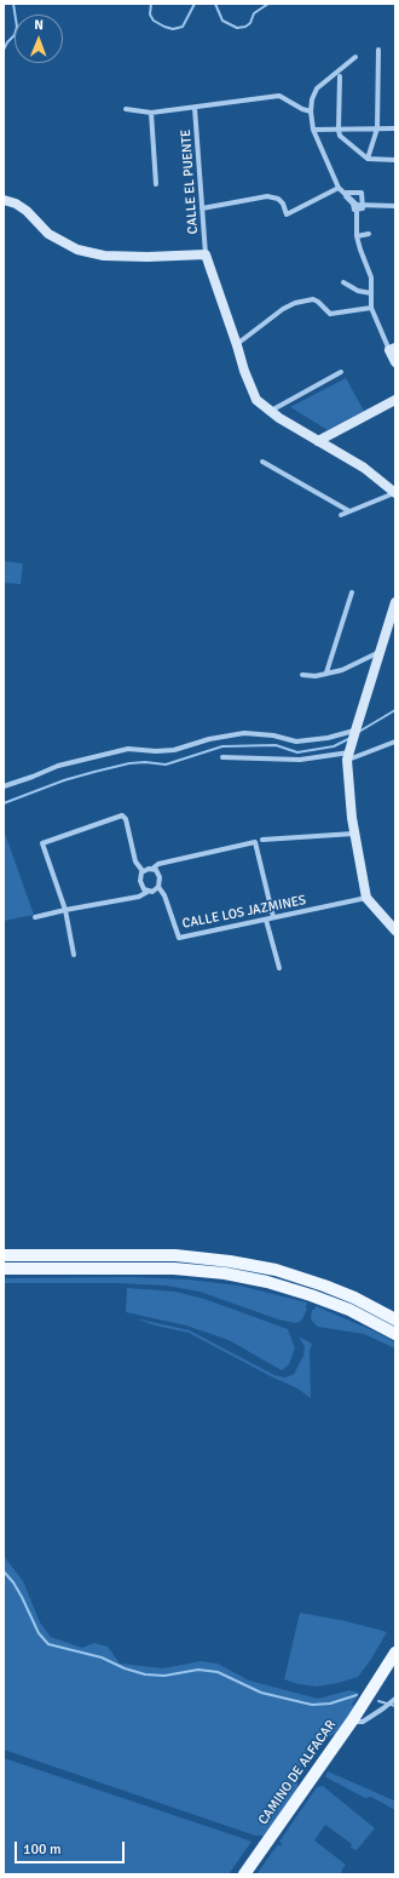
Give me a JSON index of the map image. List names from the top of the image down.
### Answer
{
  "streets": {
    "main road": ["CAMINO DE ALFACAR"],
    "street": ["CALLE EL PUENTE", "CALLE LOS JAZMINES"]
  },
  "scale_bar": "100 m",
  "north": "top"
}
